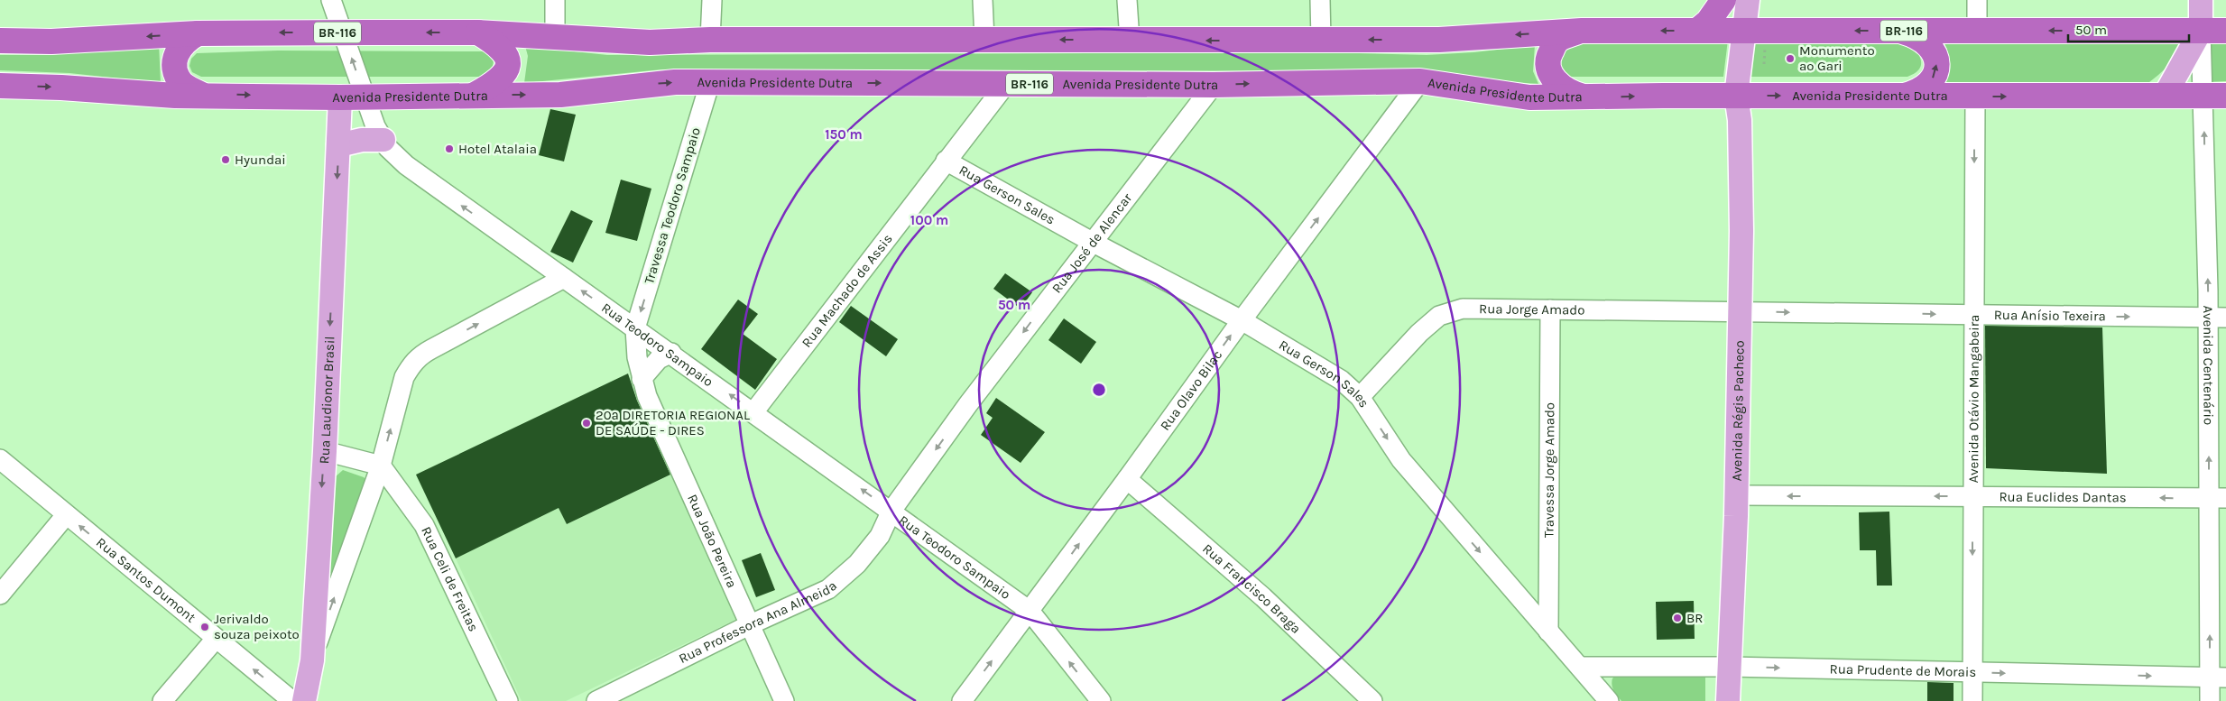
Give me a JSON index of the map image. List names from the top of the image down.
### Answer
{
  "streets": {
    "highway": ["BR-116", "Avenida Presidente Dutra"],
    "main road": ["Rua Laudionor Brasil", "Avenida Régis Pacheco"],
    "street": [
      "Rua Gerson Sales",
      "Travessa Teodoro Sampaio",
      "Rua José de Alencar",
      "Rua Machado de Assis",
      "Rua Jorge Amado",
      "Rua Anísio Texeira",
      "Rua Teodoro Sampaio",
      "Avenida Centenário",
      "Rua Olavo Bilac",
      "Avenida Otávio Mangabeira",
      "Travessa Jorge Amado",
      "Rua Euclides Dantas",
      "Rua João Pereira",
      "Rua Celi de Freitas",
      "Rua Santos Dumont",
      "Rua Francisco Braga",
      "Rua Professora Ana Almeida",
      "Rua Prudente de Morais"
    ]
  },
  "crossings": [
    ["BR-116", "Rua Teodoro Sampaio"],
    ["BR-116", "Avenida Centenário"],
    ["BR-116", "Avenida Régis Pacheco"],
    ["Avenida Presidente Dutra", "Travessa Teodoro Sampaio"],
    ["Avenida Presidente Dutra", "Rua José de Alencar"],
    ["Avenida Presidente Dutra", "Rua Machado de Assis"],
    ["Avenida Presidente Dutra", "Rua Teodoro Sampaio"],
    ["Avenida Presidente Dutra", "Avenida Centenário"],
    ["Avenida Presidente Dutra", "Rua Olavo Bilac"],
    ["Avenida Presidente Dutra", "Avenida Otávio Mangabeira"],
    ["Avenida Presidente Dutra", "Rua Laudionor Brasil"],
    ["Avenida Presidente Dutra", "Avenida Régis Pacheco"],
    ["Rua Gerson Sales", "Rua José de Alencar"],
    ["Rua Gerson Sales", "Rua Machado de Assis"],
    ["Rua Gerson Sales", "Rua Jorge Amado"],
    ["Rua Gerson Sales", "Rua Olavo Bilac"],
    ["Rua Gerson Sales", "Travessa Jorge Amado"],
    ["Rua Gerson Sales", "Rua Prudente de Morais"],
    ["Travessa Teodoro Sampaio", "Rua Teodoro Sampaio"],
    ["Travessa Teodoro Sampaio", "Rua João Pereira"],
    ["Rua José de Alencar", "Rua Teodoro Sampaio"],
    ["Rua José de Alencar", "Rua Professora Ana Almeida"],
    ["Rua Machado de Assis", "Rua Teodoro Sampaio"],
    ["Rua Jorge Amado", "Rua Anísio Texeira"],
    ["Rua Jorge Amado", "Avenida Régis Pacheco"],
    ["Rua Jorge Amado", "Travessa Jorge Amado"],
    ["Rua Anísio Texeira", "Avenida Centenário"],
    ["Rua Anísio Texeira", "Avenida Otávio Mangabeira"],
    ["Rua Anísio Texeira", "Avenida Régis Pacheco"],
    ["Rua Teodoro Sampaio", "Rua Olavo Bilac"],
    ["Rua Teodoro Sampaio", "Rua João Pereira"],
    ["Rua Teodoro Sampaio", "Rua Professora Ana Almeida"],
    ["Avenida Centenário", "Rua Euclides Dantas"],
    ["Avenida Centenário", "Rua Prudente de Morais"],
    ["Rua Olavo Bilac", "Rua Francisco Braga"],
    ["Avenida Otávio Mangabeira", "Rua Euclides Dantas"],
    ["Avenida Otávio Mangabeira", "Rua Prudente de Morais"],
    ["Avenida Régis Pacheco", "Rua Euclides Dantas"],
    ["Avenida Régis Pacheco", "Rua Prudente de Morais"],
    ["Rua João Pereira", "Rua Professora Ana Almeida"]
  ],
  "one_way": [
    "Travessa Teodoro Sampaio",
    "Rua José de Alencar",
    "Rua Anísio Texeira",
    "Rua Teodoro Sampaio",
    "Avenida Centenário",
    "Rua Olavo Bilac",
    "Avenida Otávio Mangabeira",
    "Rua Laudionor Brasil",
    "Rua Euclides Dantas",
    "Rua Santos Dumont",
    "Rua Prudente de Morais"
  ],
  "places": [
    "Monumento ao Gari",
    "Hotel Atalaia",
    "Hyundai",
    "20ª DIRETORIA REGIONAL DE SAÚDE - DIRES",
    "BR",
    "Jerivaldo souza peixoto"
  ],
  "scale_bar": "50 m",
  "rings": ["150 m", "100 m", "50 m"]
}
